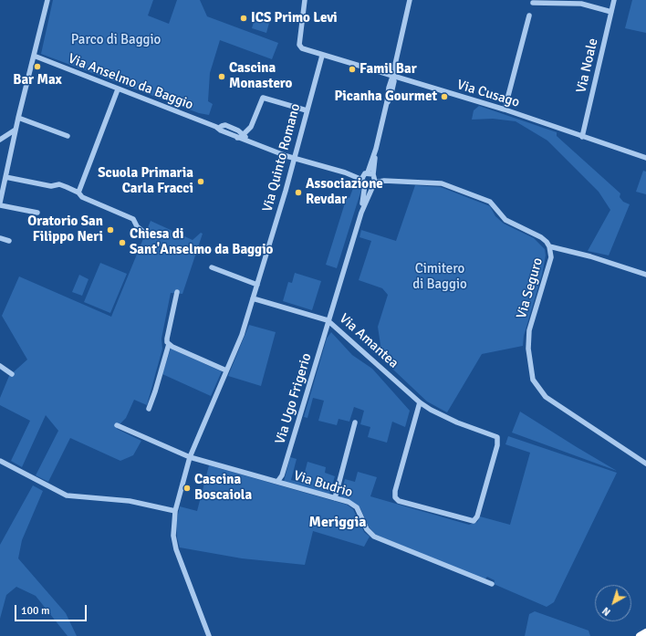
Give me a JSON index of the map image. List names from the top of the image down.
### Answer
{
  "streets": {
    "street": [
      "Via Noale",
      "Via Anselmo da Baggio",
      "Via Cusago",
      "Via Quinto Romano",
      "Via Seguro",
      "Via Amantea",
      "Via Ugo Frigerio",
      "Via Budrio"
    ]
  },
  "crossings": [
    ["Via Noale", "Via Cusago"],
    ["Via Anselmo da Baggio", "Via Quinto Romano"],
    ["Via Cusago", "Via Quinto Romano"],
    ["Via Quinto Romano", "Via Amantea"],
    ["Via Quinto Romano", "Via Budrio"],
    ["Via Amantea", "Via Ugo Frigerio"],
    ["Via Ugo Frigerio", "Via Budrio"]
  ],
  "districts": ["Meriggia"],
  "parks": ["Parco di Baggio", "Cimitero di Baggio"],
  "places": [
    "ICS Primo Levi",
    "Bar Max",
    "Famil Bar",
    "Cascina Monastero",
    "Picanha Gourmet",
    "Scuola Primaria Carla Fracci",
    "Associazione Revdar",
    "Oratorio San Filippo Neri",
    "Chiesa di Sant'Anselmo da Baggio",
    "Cascina Boscaiola"
  ],
  "scale_bar": "100 m",
  "north": "bottom left"
}
